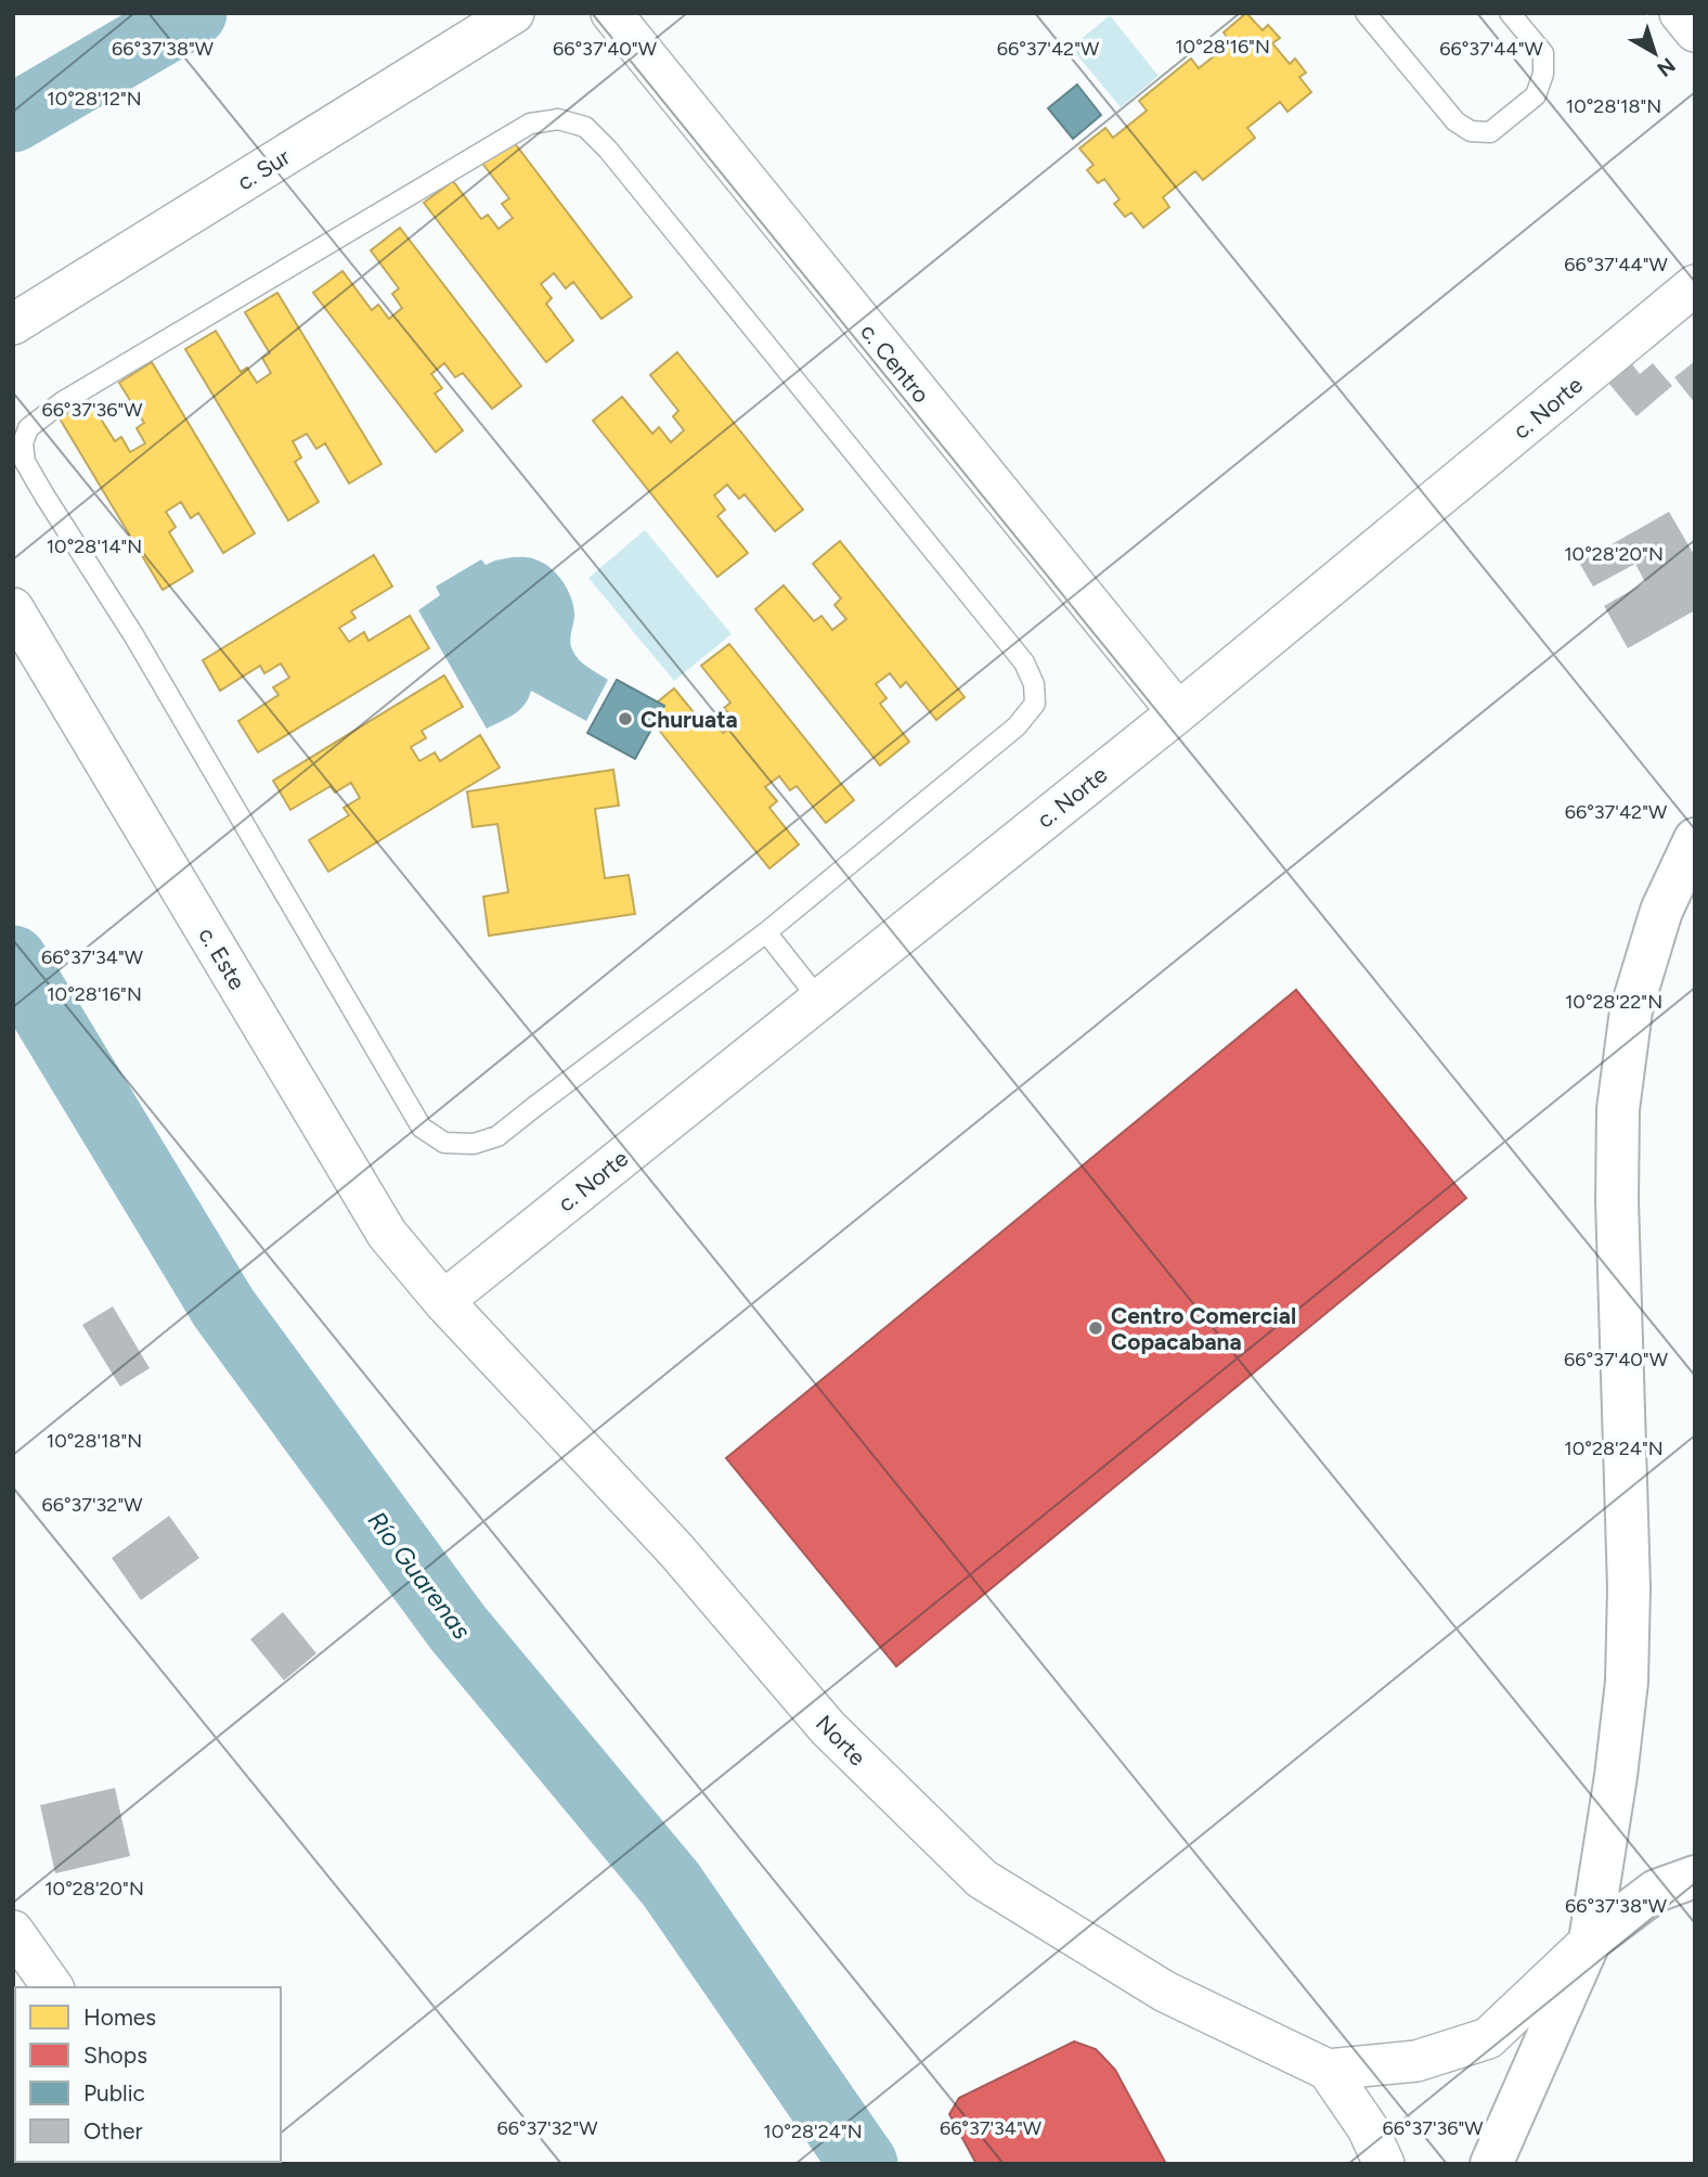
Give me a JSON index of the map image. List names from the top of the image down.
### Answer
{
  "streets": {
    "street": [
      "c. Sur",
      "c. Centro",
      "c. Norte",
      "c. Este",
      "Norte"
    ]
  },
  "crossings": [
    ["c. Centro", "c. Norte"],
    ["c. Norte", "c. Este"],
    ["c. Norte", "Norte"],
    ["c. Este", "Norte"]
  ],
  "water": ["Río Guarenas"],
  "places": ["Churuata", "Centro Comercial Copacabana"],
  "legend": [
    "Homes",
    "Shops",
    "Public",
    "Other"
  ],
  "north": "bottom right",
  "coordinates": [
    "10°28'16\"N",
    "66°37'38\"W",
    "66°37'40\"W",
    "66°37'42\"W",
    "66°37'44\"W",
    "10°28'12\"N",
    "10°28'18\"N",
    "66°37'36\"W",
    "10°28'14\"N",
    "10°28'20\"N",
    "66°37'34\"W",
    "10°28'22\"N",
    "10°28'24\"N",
    "66°37'32\"W"
  ]
}
